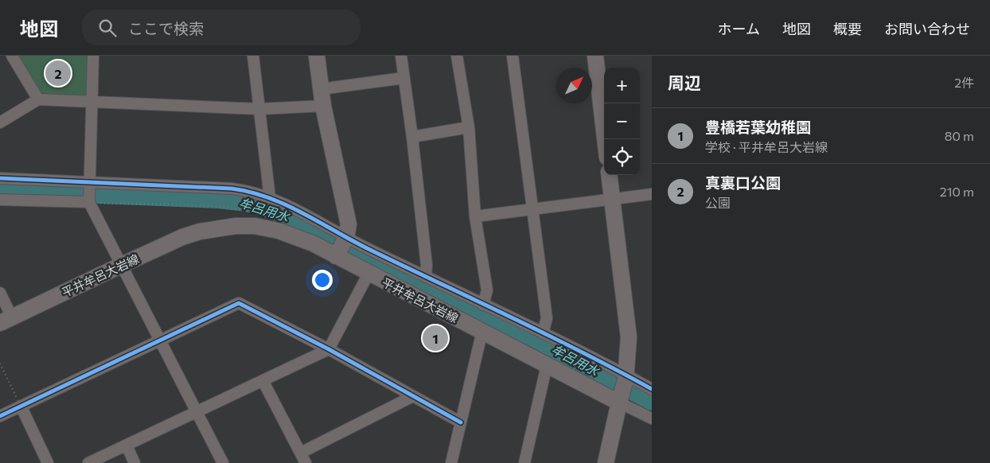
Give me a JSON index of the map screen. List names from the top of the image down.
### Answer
{
  "streets": {
    "main road": ["平井牟呂大岩線"]
  },
  "water": ["牟呂用水"],
  "north": "top right",
  "page": {
    "header": "地図",
    "search": "ここで検索",
    "nav": [
      "ホーム",
      "地図",
      "概要",
      "お問い合わせ"
    ],
    "heading": ["周辺", "2件"],
    "pins": ["2", "1"],
    "map_buttons": ["+", "−"],
    "list": [
      {
        "mark": "1",
        "name": "豊橋若葉幼稚園",
        "note": "学校 · 平井牟呂大岩線",
        "value": "80 m"
      },
      {
        "mark": "2",
        "name": "真裏口公園",
        "note": "公園",
        "value": "210 m"
      }
    ]
  }
}
